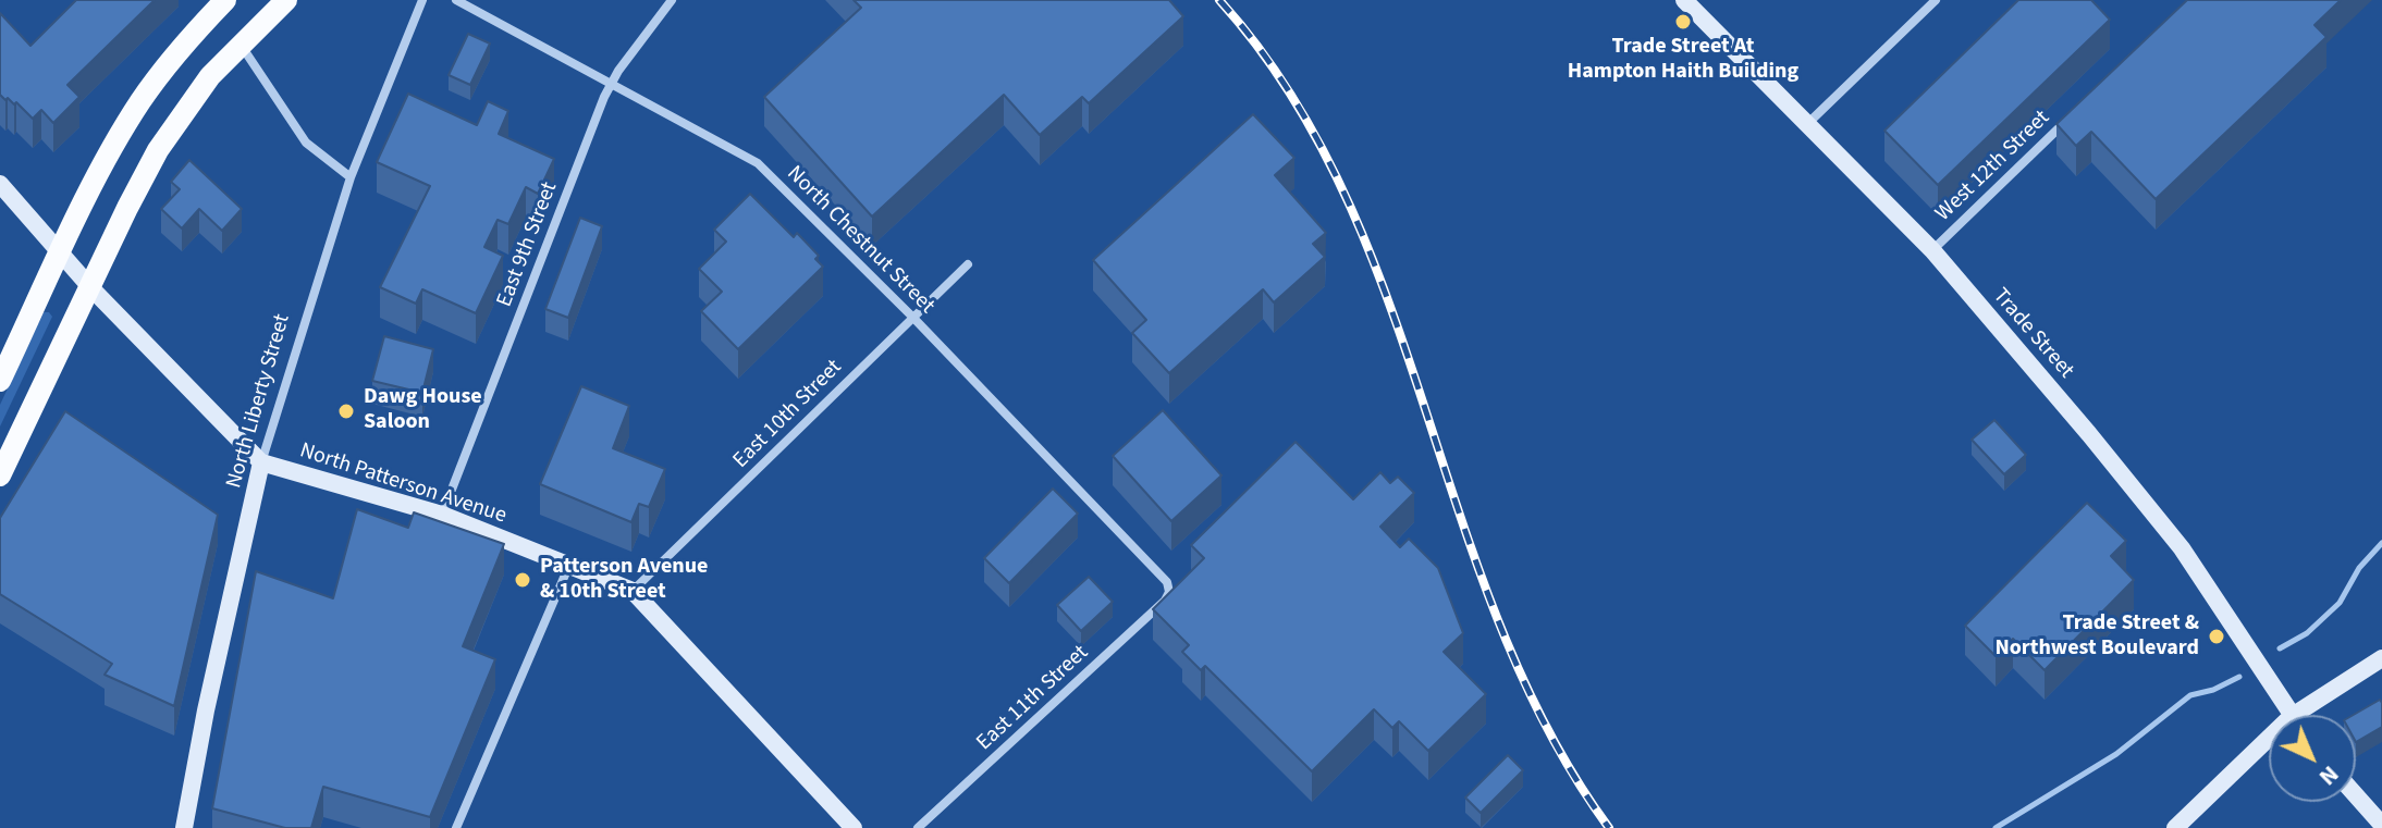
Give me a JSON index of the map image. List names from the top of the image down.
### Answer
{
  "streets": {
    "main road": ["Trade Street", "North Liberty Street", "North Patterson Avenue"],
    "street": [
      "West 12th Street",
      "North Chestnut Street",
      "East 9th Street",
      "East 10th Street",
      "East 11th Street"
    ]
  },
  "crossings": [
    ["West 12th Street", "Trade Street"],
    ["North Chestnut Street", "East 9th Street"],
    ["North Chestnut Street", "East 10th Street"],
    ["North Chestnut Street", "East 11th Street"],
    ["East 9th Street", "North Patterson Avenue"],
    ["North Liberty Street", "North Patterson Avenue"],
    ["East 10th Street", "North Patterson Avenue"]
  ],
  "places": [
    "Trade Street At Hampton Haith Building",
    "Dawg House Saloon",
    "Patterson Avenue & 10th Street",
    "Trade Street & Northwest Boulevard"
  ],
  "north": "bottom right"
}
